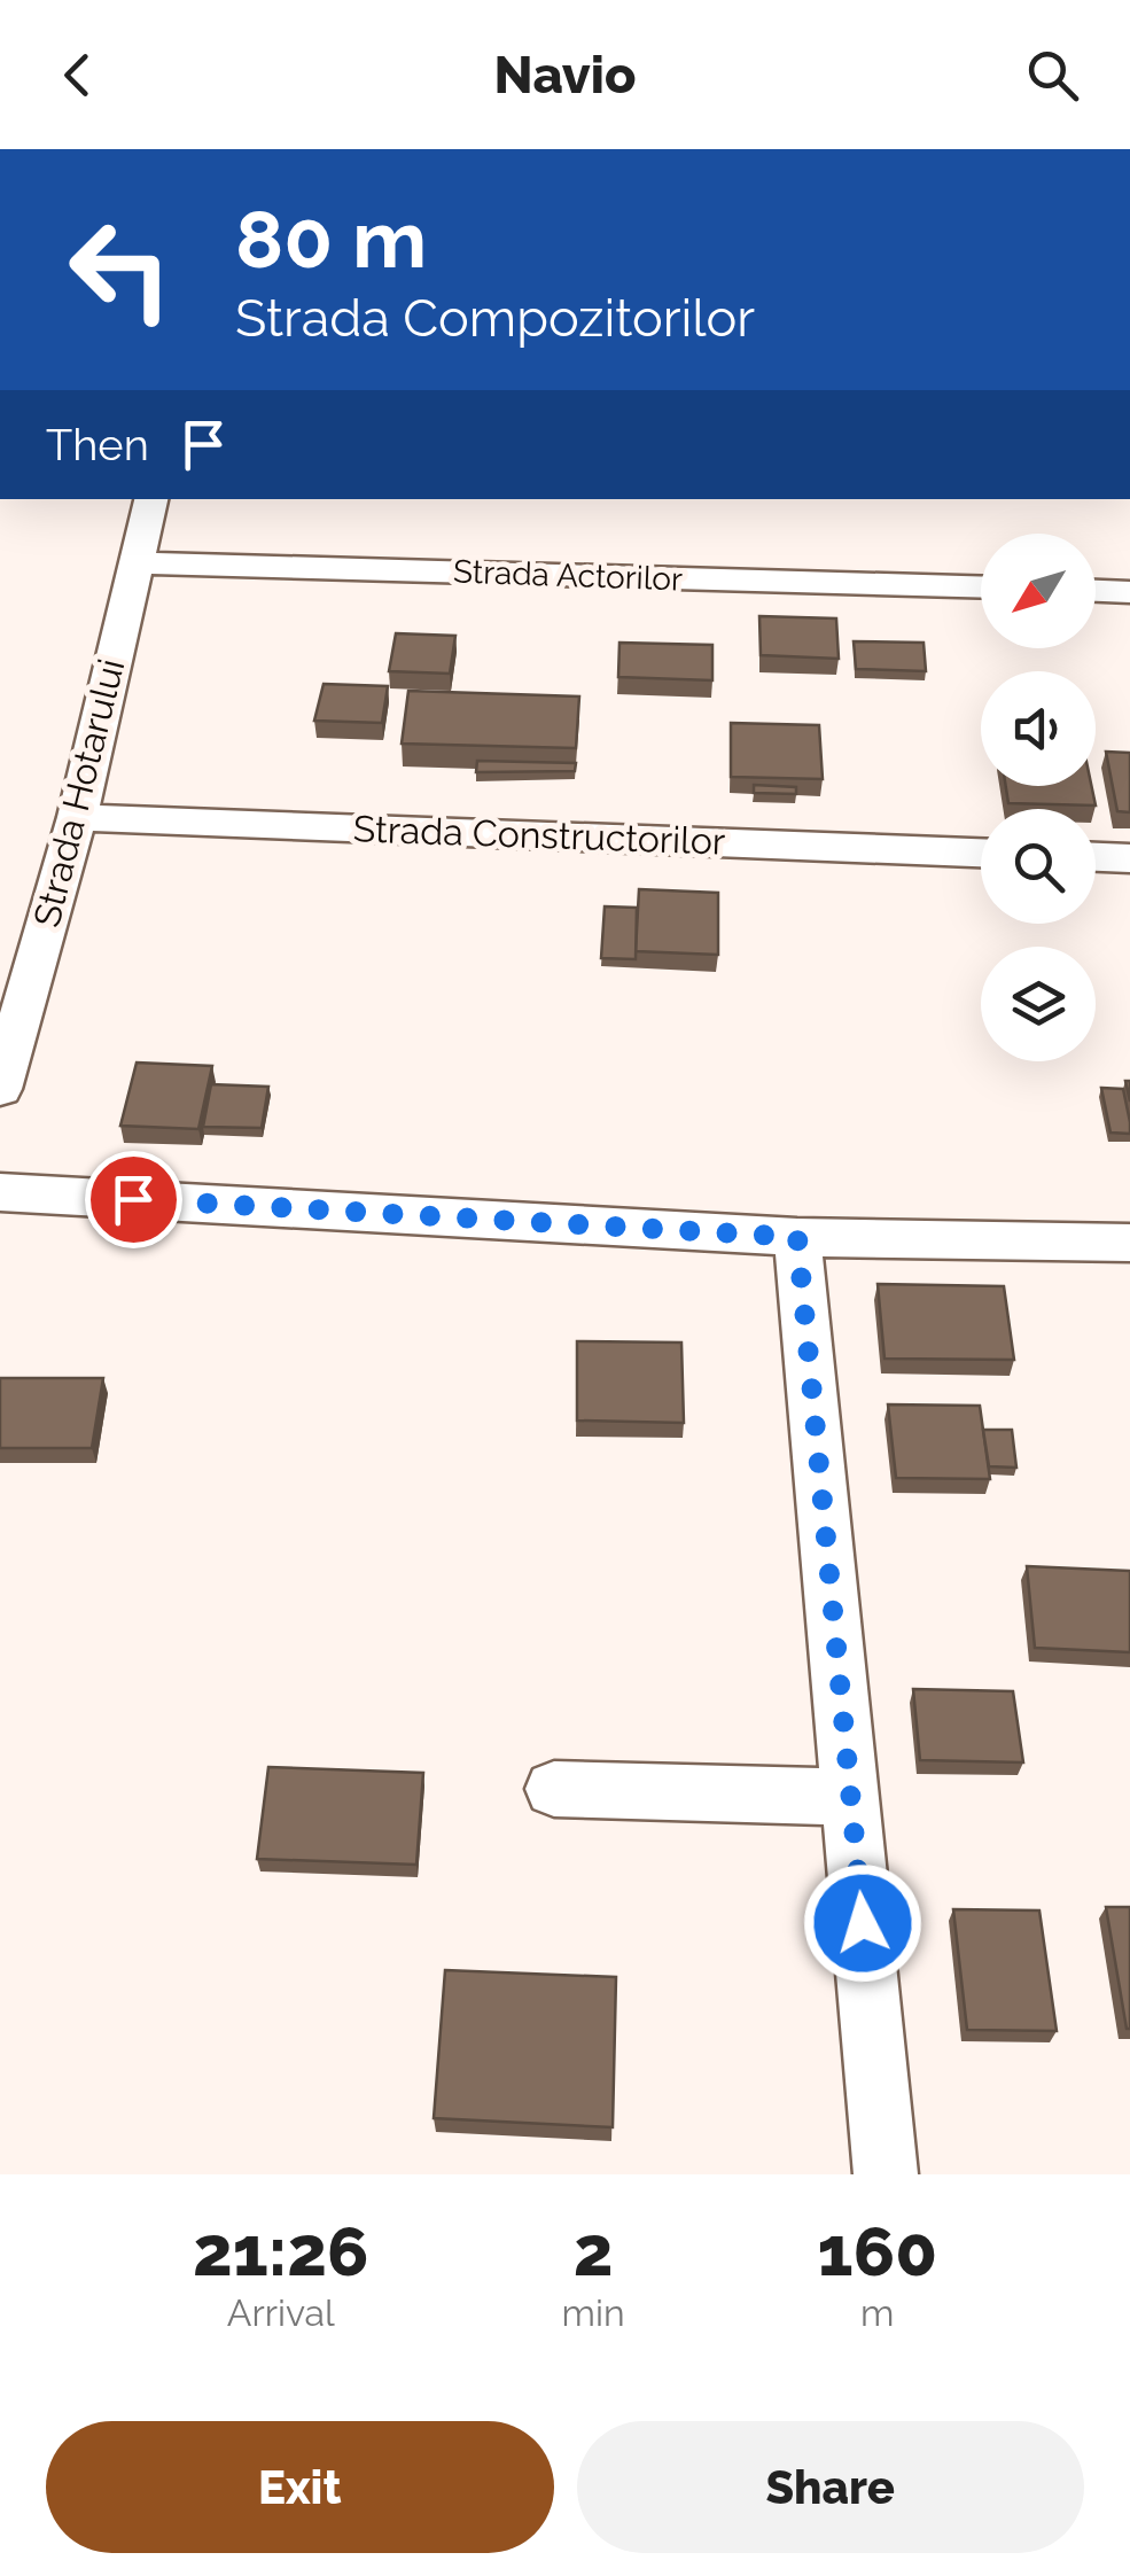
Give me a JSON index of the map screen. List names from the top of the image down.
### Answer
{
  "streets": {
    "street": ["Strada Actorilor", "Strada Hotarului", "Strada Constructorilor"]
  },
  "crossings": [
    ["Strada Actorilor", "Strada Hotarului"],
    ["Strada Hotarului", "Strada Constructorilor"]
  ],
  "north": "bottom left",
  "page": {
    "header": "Navio",
    "turn": ["80 m", "Strada Compozitorilor"],
    "then": "Then",
    "eta": [
      "21:26",
      "Arrival",
      "2",
      "min",
      "160",
      "m"
    ],
    "buttons": ["Exit", "Share"]
  }
}
